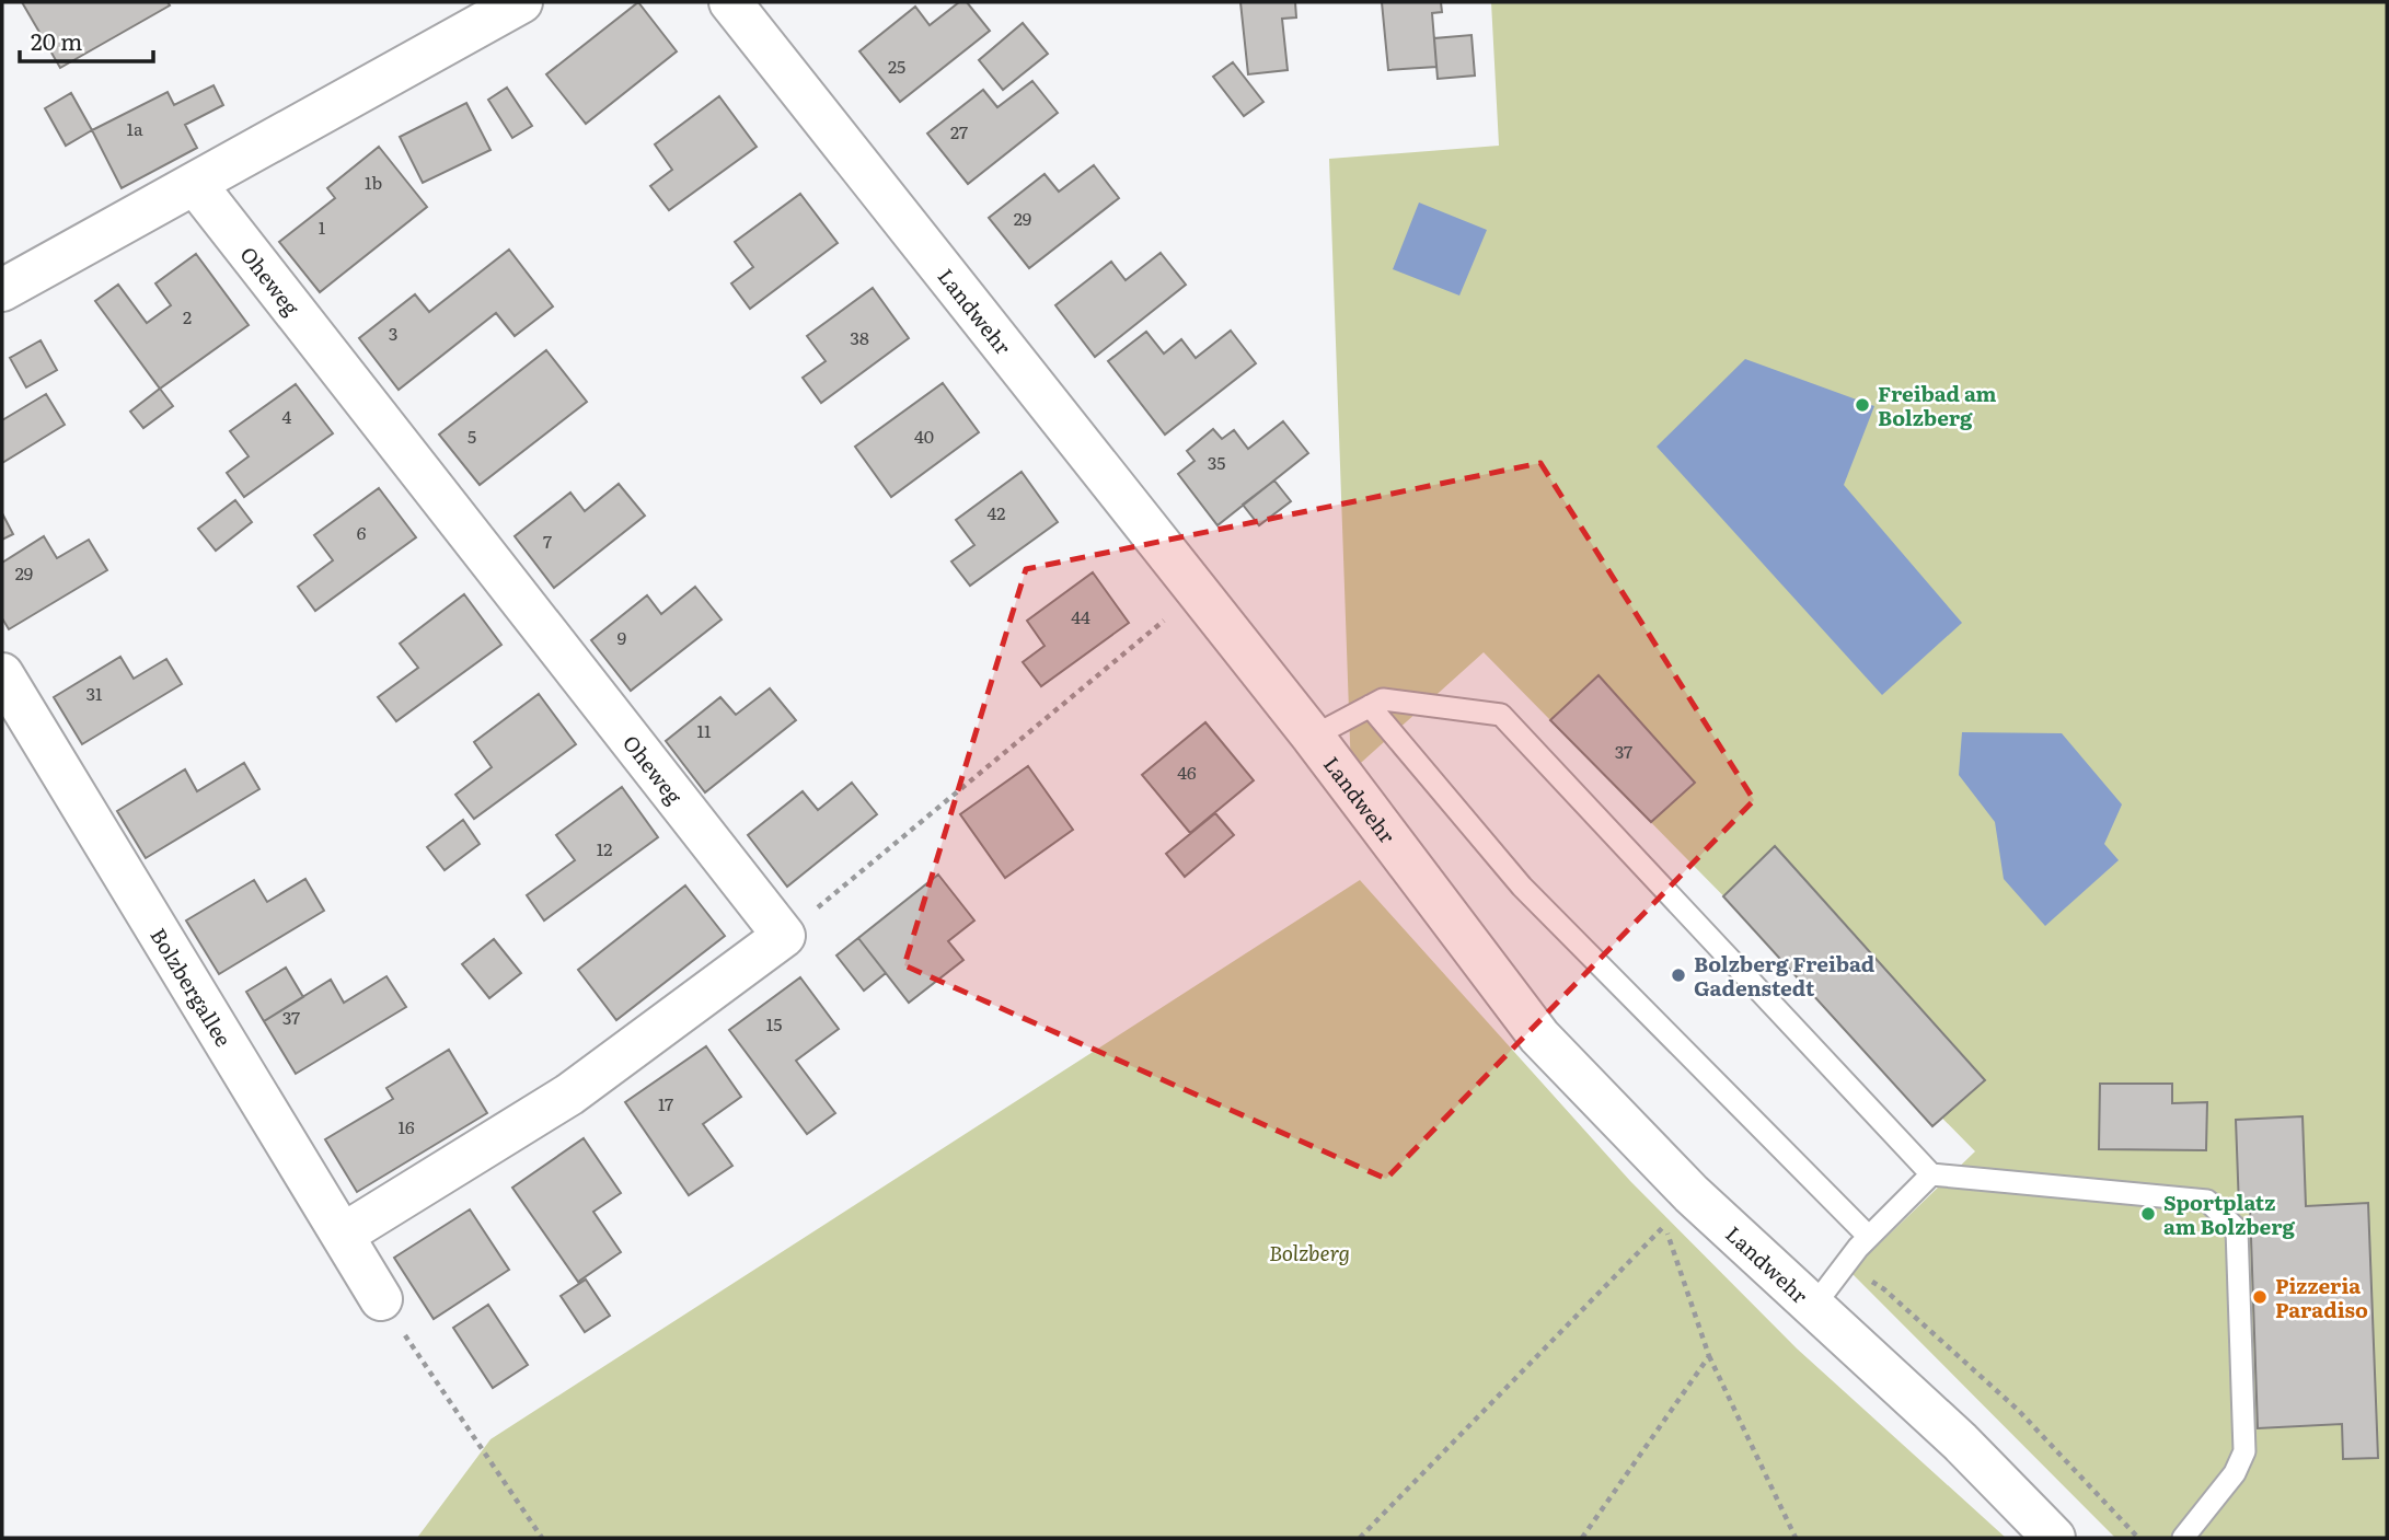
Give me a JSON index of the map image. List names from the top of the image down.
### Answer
{
  "streets": {
    "street": ["Oheweg", "Landwehr", "Bolzbergallee"]
  },
  "parks": ["Bolzberg"],
  "places": [
    "Freibad am Bolzberg",
    "Bolzberg Freibad Gadenstedt",
    "Sportplatz am Bolzberg",
    "Pizzeria Paradiso"
  ],
  "house_numbers": [
    "25",
    "1a",
    "27",
    "1b",
    "29",
    "1",
    "2",
    "3",
    "38",
    "4",
    "5",
    "40",
    "35",
    "42",
    "6",
    "7",
    "29",
    "44",
    "9",
    "31",
    "11",
    "37",
    "46",
    "12",
    "37",
    "15",
    "17",
    "16"
  ],
  "scale_bar": "20 m"
}
